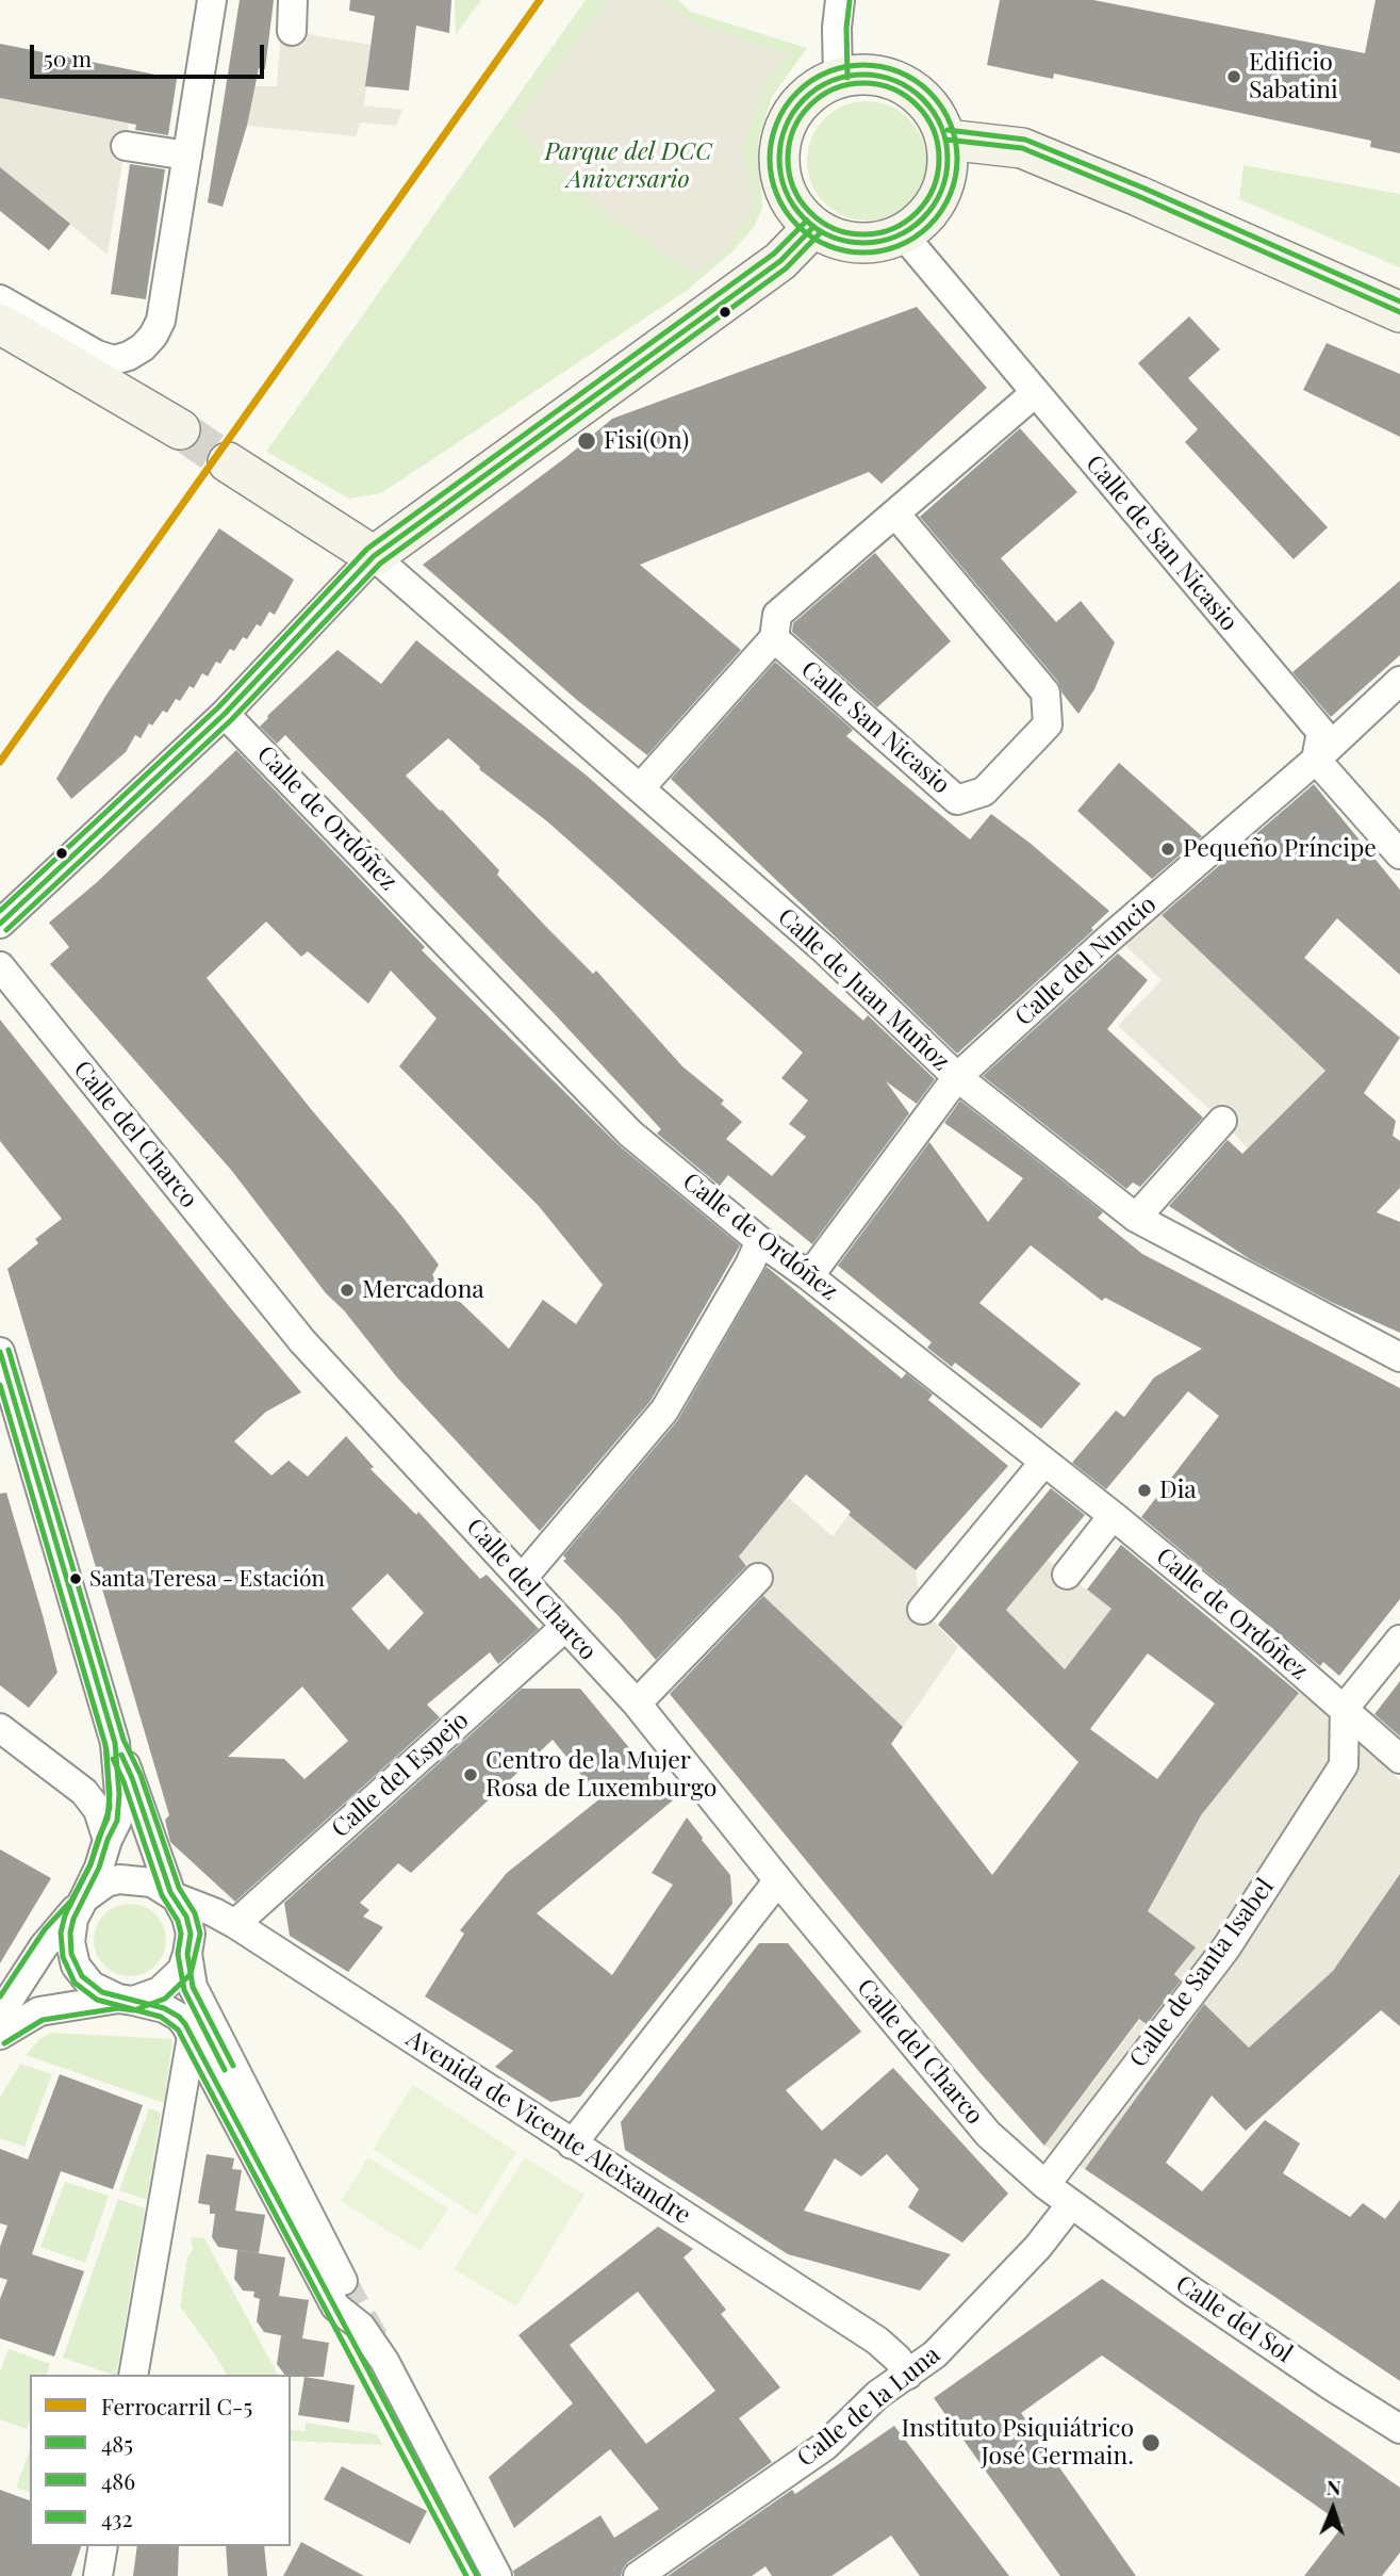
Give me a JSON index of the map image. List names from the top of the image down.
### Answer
{
  "streets": {
    "street": [
      "Calle de San Nicasio",
      "Calle San Nicasio",
      "Calle de Ordóñez",
      "Calle del Nuncio",
      "Calle de Juan Muñoz",
      "Calle del Charco",
      "Calle del Espejo",
      "Calle de Santa Isabel",
      "Avenida de Vicente Aleixandre",
      "Calle del Sol",
      "Calle de la Luna"
    ]
  },
  "crossings": [
    ["Calle de San Nicasio", "Calle del Nuncio"],
    ["Calle de Ordóñez", "Calle del Nuncio"],
    ["Calle de Ordóñez", "Calle de Santa Isabel"],
    ["Calle del Nuncio", "Calle de Juan Muñoz"],
    ["Calle del Charco", "Calle del Espejo"],
    ["Calle del Charco", "Calle de Santa Isabel"],
    ["Calle del Charco", "Calle del Sol"],
    ["Calle del Charco", "Calle de la Luna"],
    ["Calle del Espejo", "Avenida de Vicente Aleixandre"],
    ["Avenida de Vicente Aleixandre", "Calle de la Luna"],
    ["Calle del Sol", "Calle de la Luna"]
  ],
  "parks": ["Parque del DCC Aniversario"],
  "places": [
    "Edificio Sabatini",
    "Fisi(On)",
    "Pequeño Príncipe",
    "Mercadona",
    "Dia",
    "Santa Teresa - Estación",
    "Centro de la Mujer Rosa de Luxemburgo",
    "Instituto Psiquiátrico José Germain."
  ],
  "lines": [
    "rail line C-5",
    "transit line 486",
    "transit line 485",
    "transit line 432"
  ],
  "legend": [
    "Ferrocarril C-5",
    "485",
    "486",
    "432"
  ],
  "scale_bar": "50 m",
  "north": "top"
}
